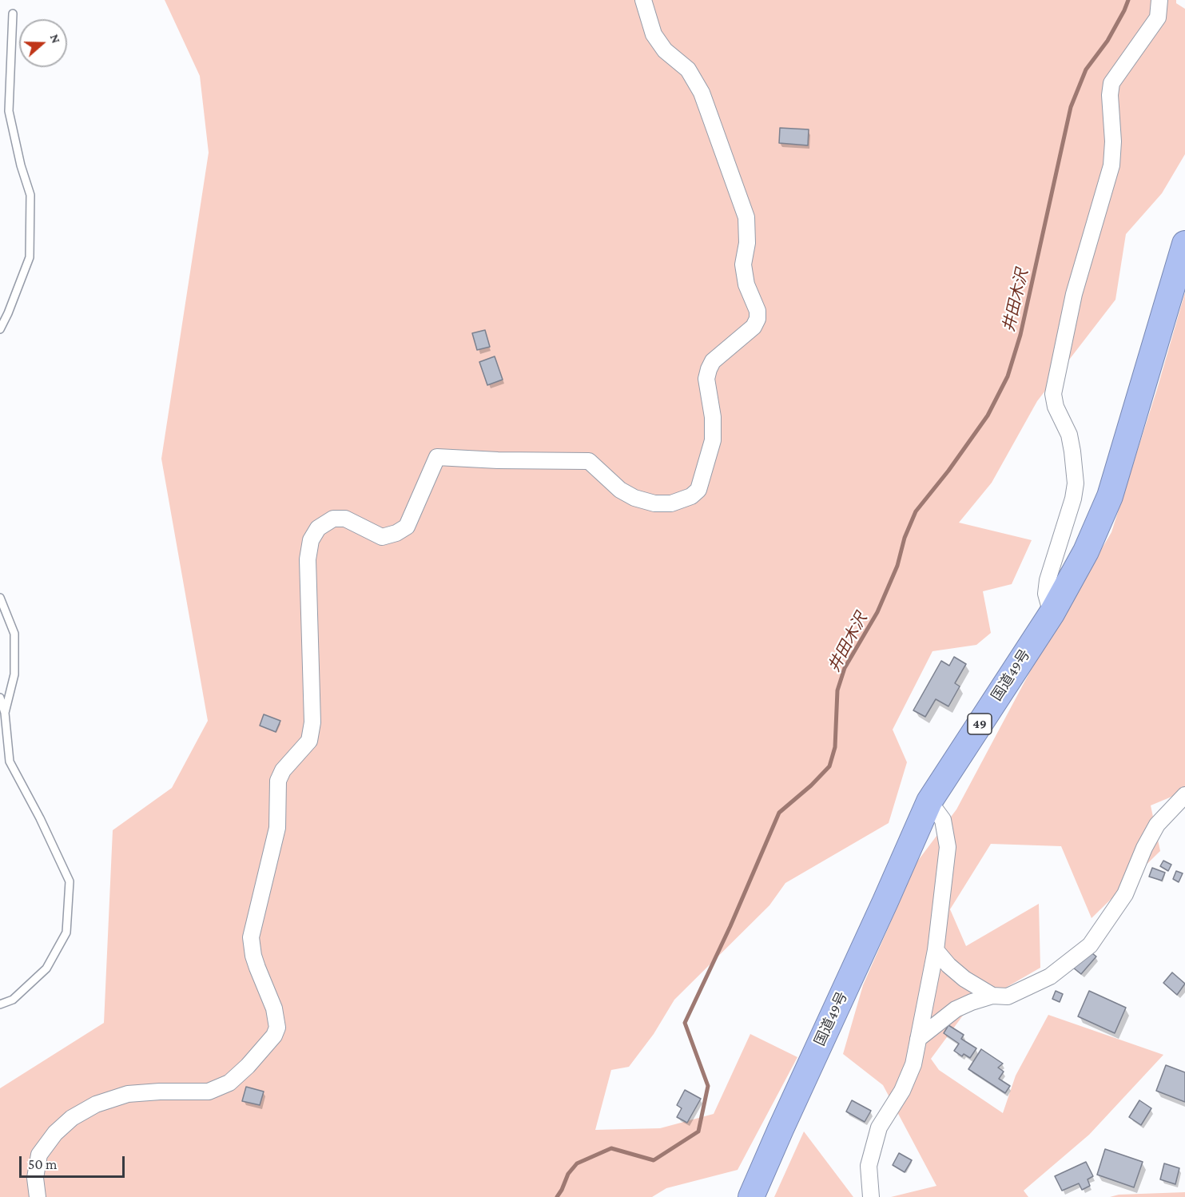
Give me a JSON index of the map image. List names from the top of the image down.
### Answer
{
  "streets": {
    "highway": ["国道49号", "49"]
  },
  "water": ["井田木沢"],
  "scale_bar": "50 m",
  "north": "right"
}
